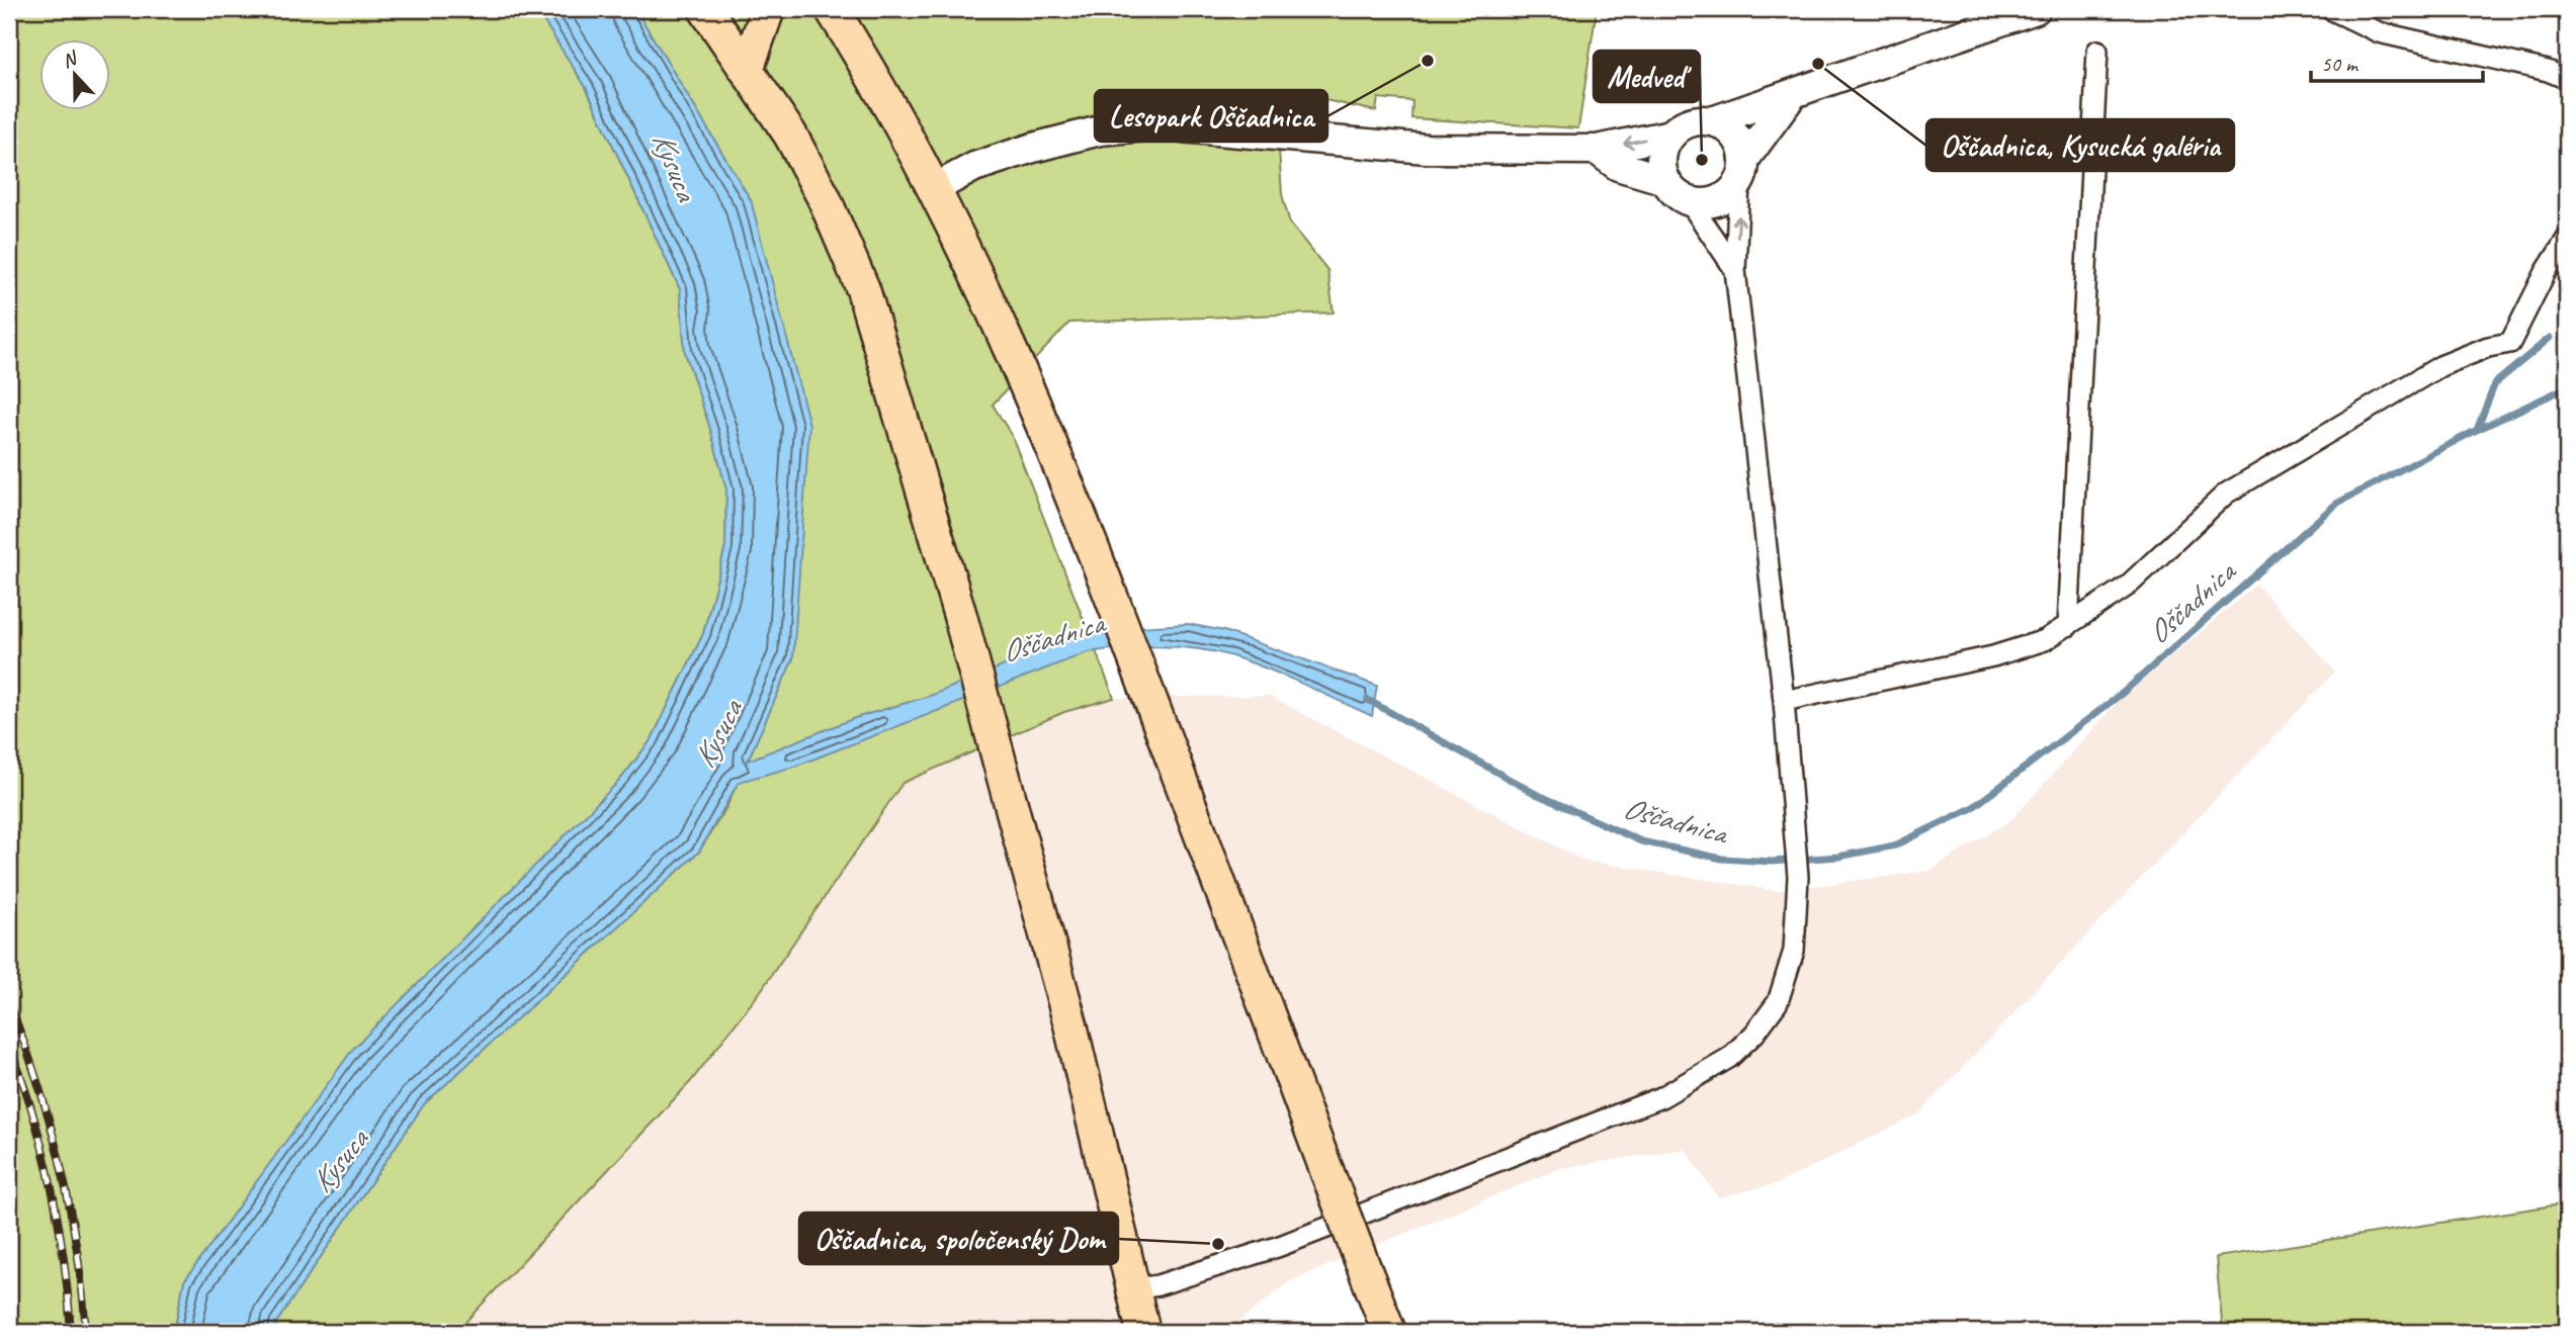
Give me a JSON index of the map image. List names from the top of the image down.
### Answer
{
  "water": ["Kysuca", "Oščadnica"],
  "places": [
    "Lesopark Oščadnica",
    "Oščadnica, Kysucká galéria",
    "Medveď",
    "Oščadnica, spoločenský Dom"
  ],
  "scale_bar": "50 m",
  "north": "top"
}
